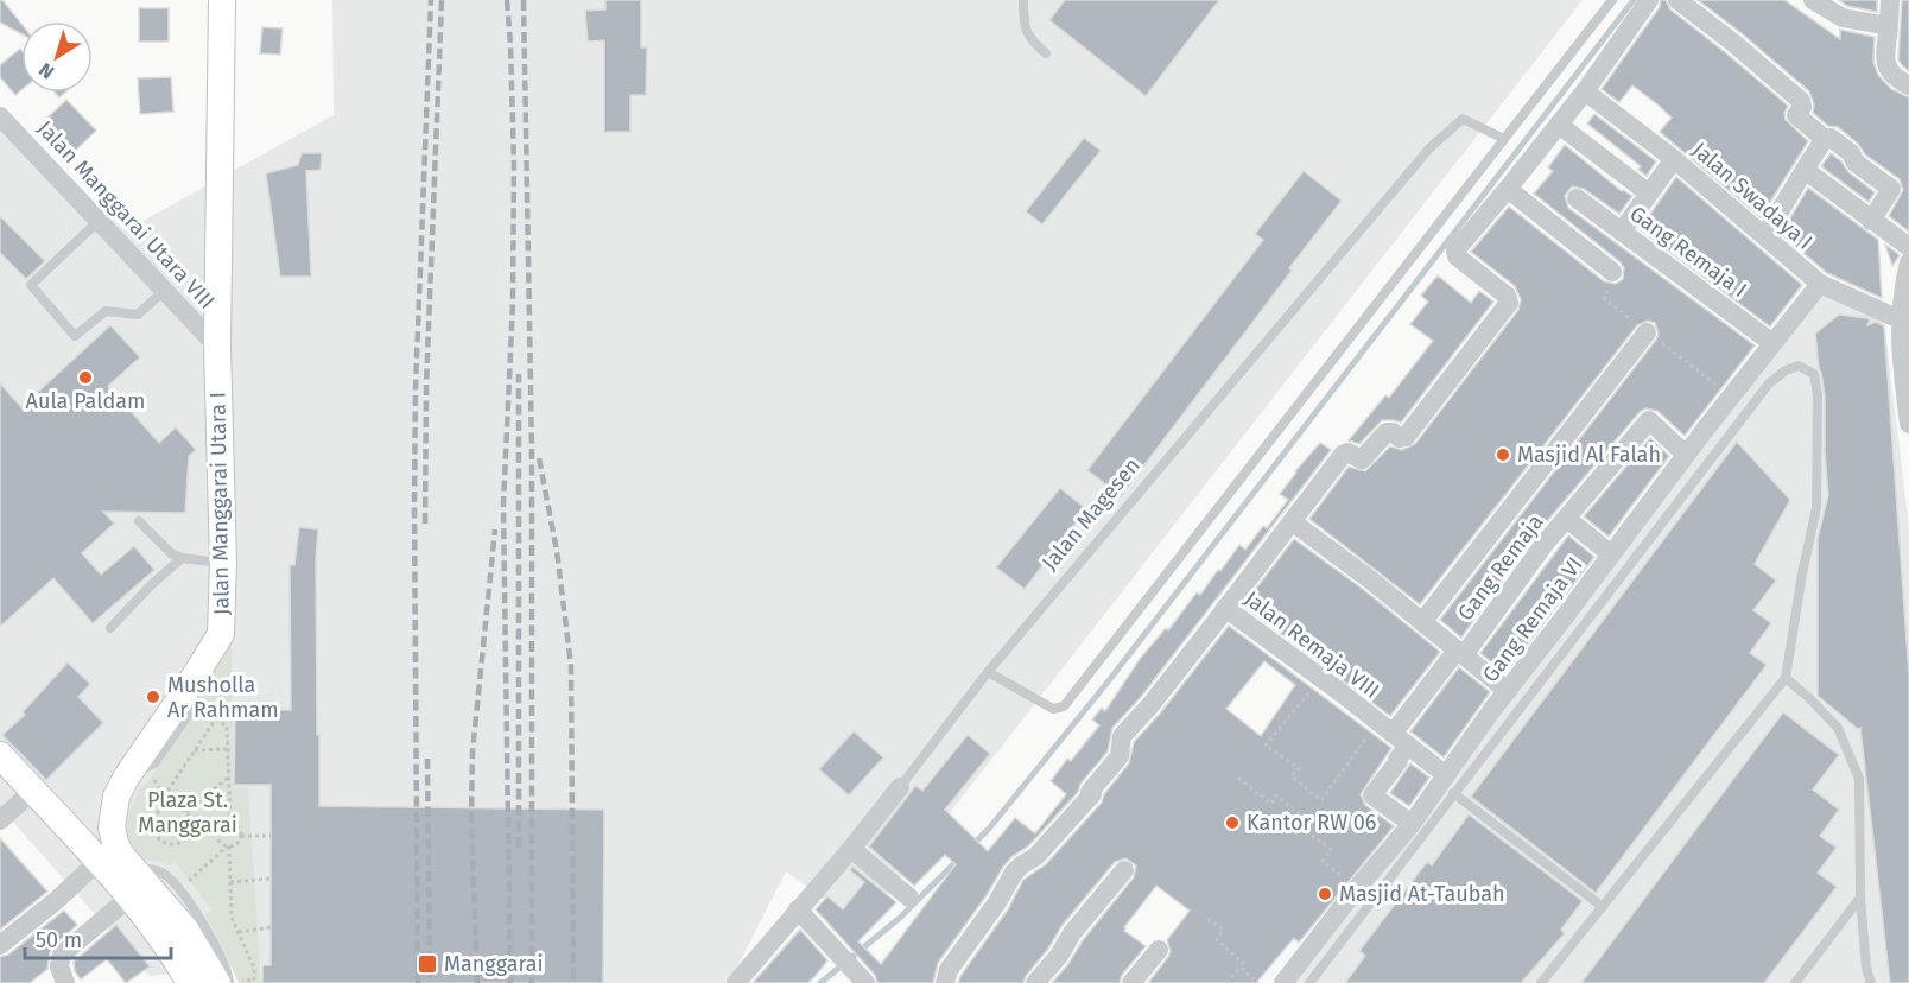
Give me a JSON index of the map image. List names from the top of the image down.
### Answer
{
  "streets": {
    "street": [
      "Jalan Swadaya I",
      "Jalan Manggarai Utara VIII",
      "Gang Remaja I",
      "Jalan Manggarai Utara I",
      "Jalan Magesen",
      "Gang Remaja",
      "Gang Remaja VI",
      "Jalan Remaja VIII"
    ]
  },
  "crossings": [
    ["Jalan Swadaya I", "Gang Remaja VI"],
    ["Jalan Manggarai Utara VIII", "Jalan Manggarai Utara I"],
    ["Gang Remaja I", "Gang Remaja VI"],
    ["Gang Remaja", "Gang Remaja VI"],
    ["Gang Remaja", "Jalan Remaja VIII"],
    ["Gang Remaja VI", "Jalan Remaja VIII"]
  ],
  "parks": ["Plaza St. Manggarai"],
  "places": {
    "other": [
      "Aula Paldam",
      "Masjid Al Falah",
      "Musholla Ar Rahmam",
      "Kantor RW 06",
      "Masjid At-Taubah"
    ],
    "transit": ["Manggarai"]
  },
  "scale_bar": "50 m",
  "north": "bottom left"
}
